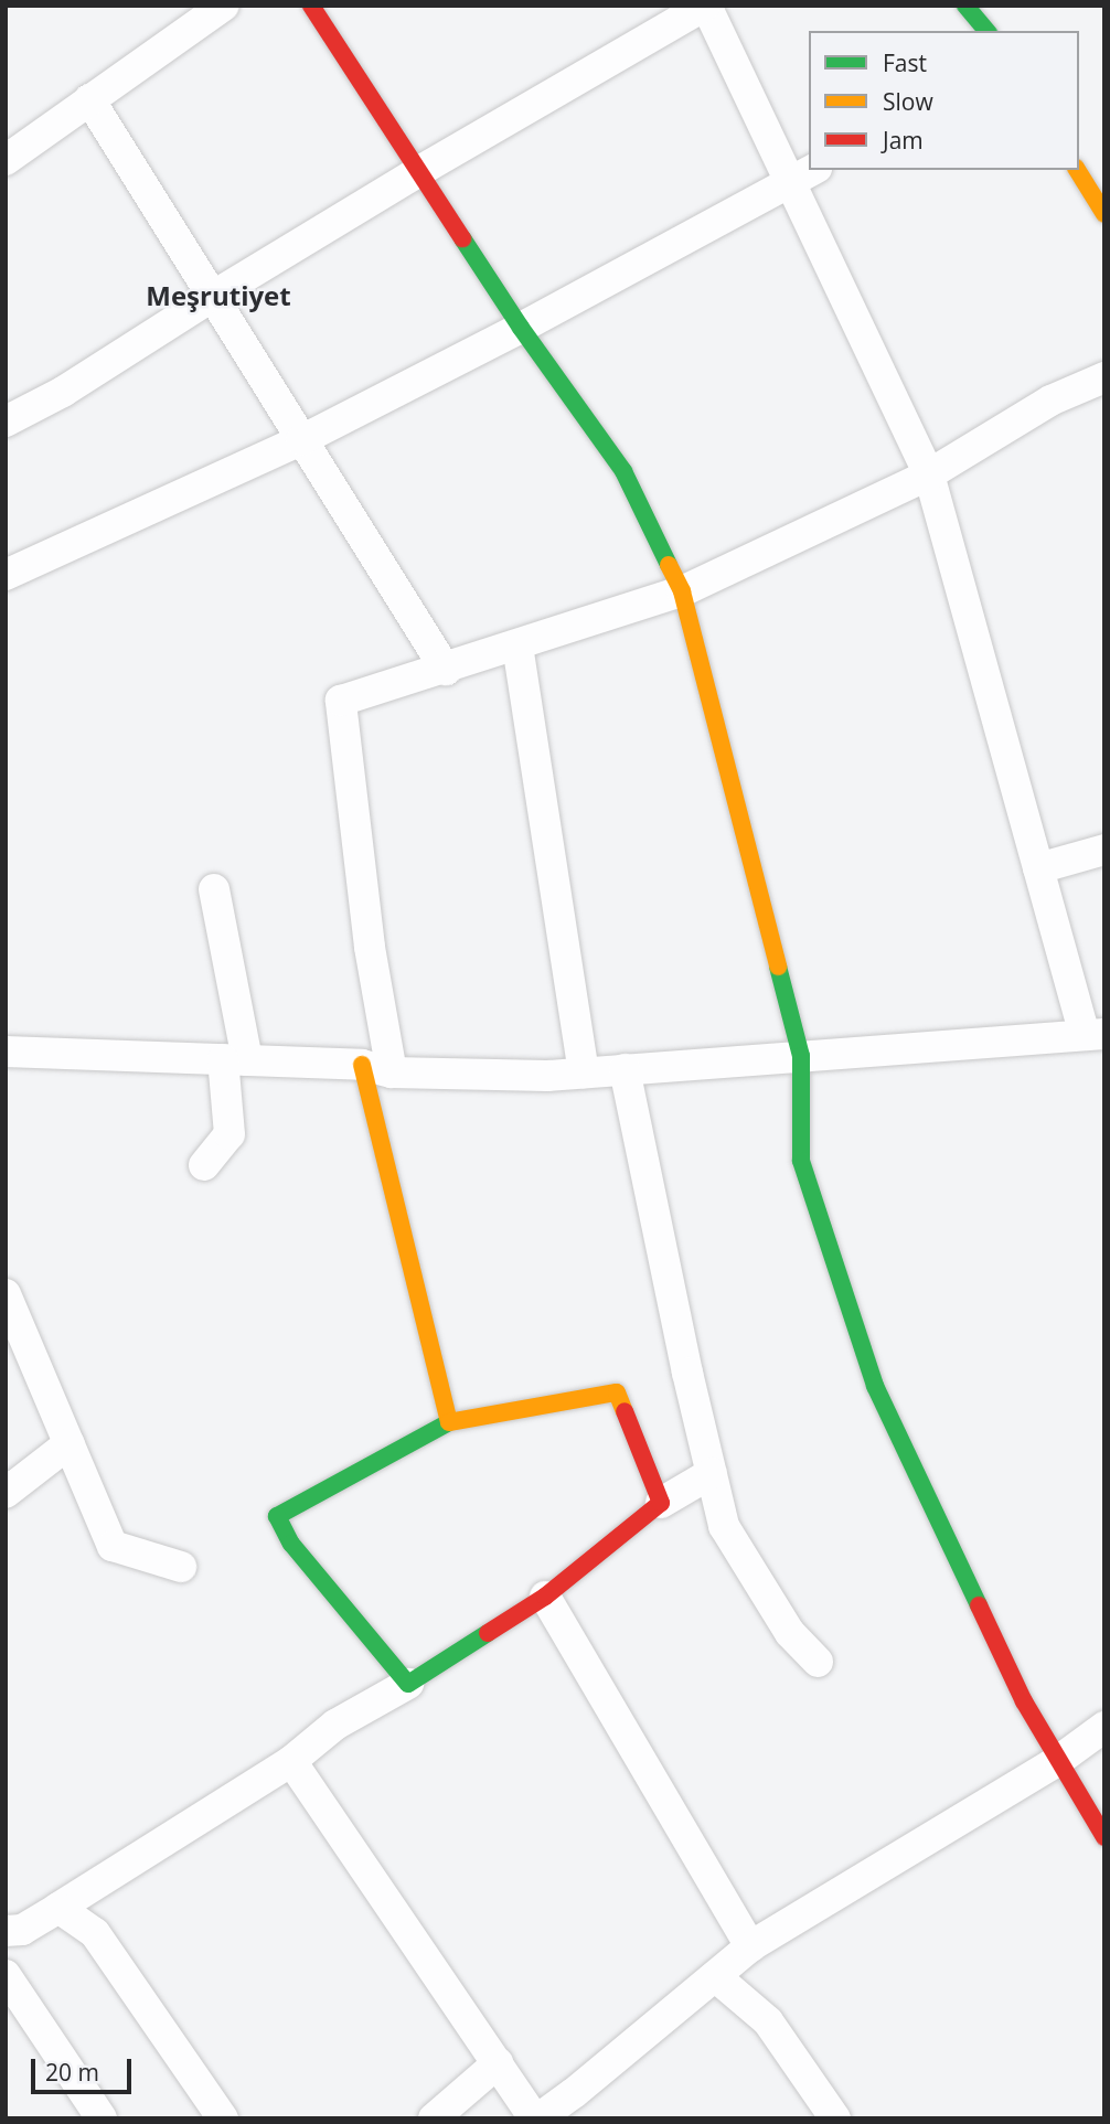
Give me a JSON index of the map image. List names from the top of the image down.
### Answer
{
  "districts": ["Meşrutiyet"],
  "legend": ["Fast", "Slow", "Jam"],
  "scale_bar": "20 m"
}
